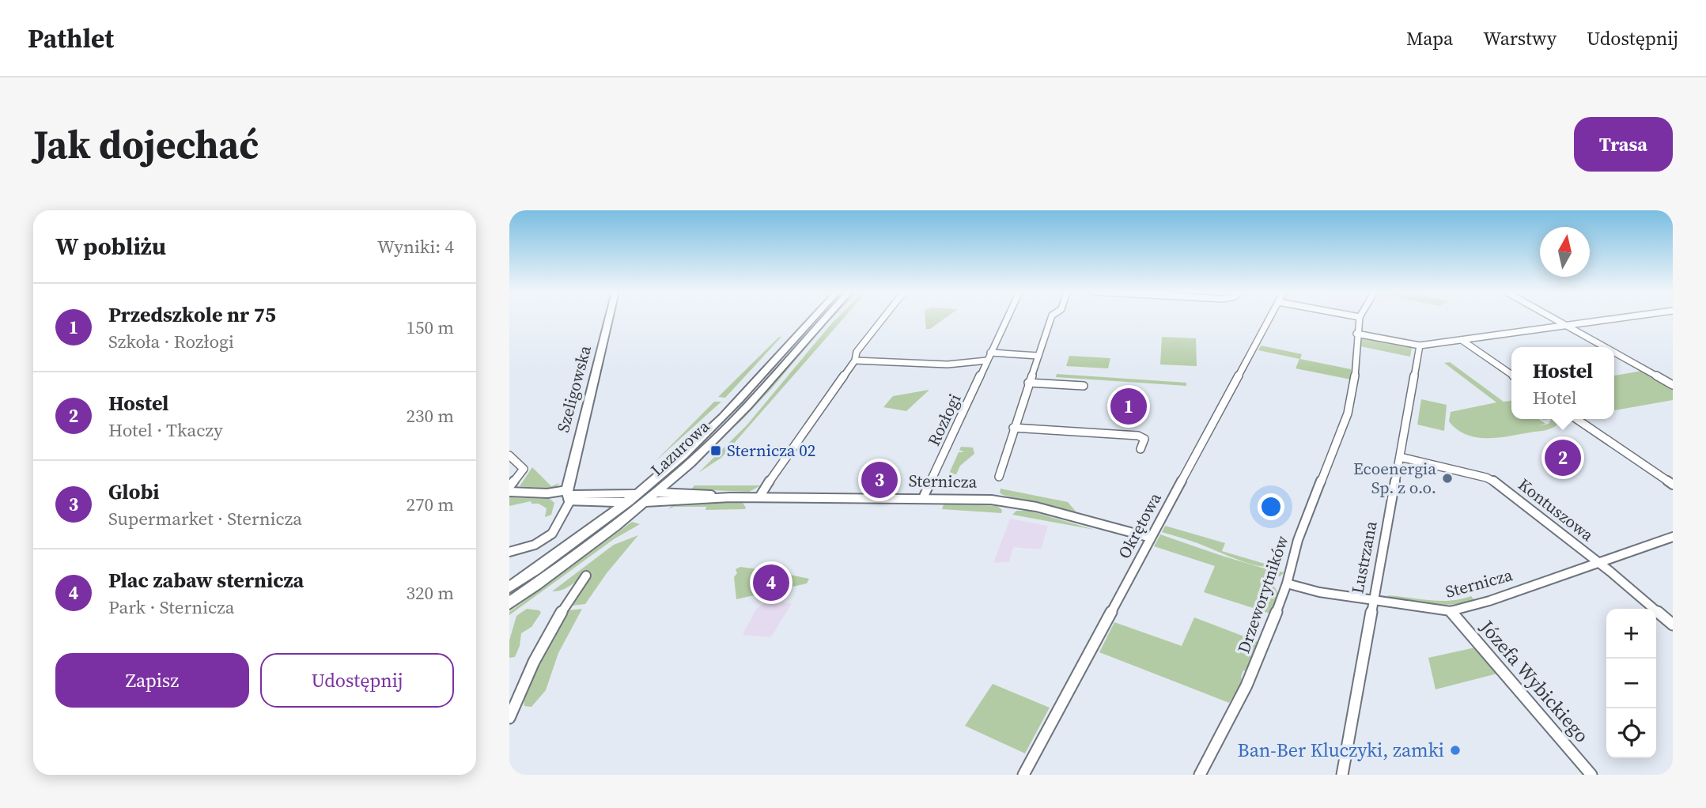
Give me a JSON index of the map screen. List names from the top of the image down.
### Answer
{
  "streets": {
    "main road": ["Szeligowska", "Lazurowa"],
    "street": [
      "Rozłogi",
      "Sternicza",
      "Kontuszowa",
      "Okrętowa",
      "Lustrzana",
      "Drzeworytników",
      "Józefa Wybickiego"
    ]
  },
  "crossings": [
    ["Rozłogi", "Sternicza"],
    ["Lazurowa", "Sternicza"],
    ["Sternicza", "Kontuszowa"],
    ["Sternicza", "Okrętowa"],
    ["Sternicza", "Lustrzana"],
    ["Sternicza", "Drzeworytników"],
    ["Sternicza", "Józefa Wybickiego"],
    ["Kontuszowa", "Lustrzana"]
  ],
  "places": {
    "transit": ["Sternicza 02"],
    "other": ["Ecoenergia Sp. z o.o.", "Ban-Ber Kluczyki, zamki"]
  },
  "north": "top",
  "page": {
    "header": "Pathlet",
    "nav": ["Mapa", "Warstwy", "Udostępnij"],
    "buttons": [
      "Trasa",
      ["Zapisz", "Udostępnij"]
    ],
    "title": "Jak dojechać",
    "heading": ["W pobliżu", "Wyniki: 4"],
    "list": [
      {
        "mark": "1",
        "name": "Przedszkole nr 75",
        "note": "Szkoła · Rozłogi",
        "value": "150 m"
      },
      {
        "mark": "2",
        "name": "Hostel",
        "note": "Hotel · Tkaczy",
        "value": "230 m"
      },
      {
        "mark": "3",
        "name": "Globi",
        "note": "Supermarket · Sternicza",
        "value": "270 m"
      },
      {
        "mark": "4",
        "name": "Plac zabaw sternicza",
        "note": "Park · Sternicza",
        "value": "320 m"
      }
    ],
    "popup": ["Hostel", "Hotel"],
    "pins": [
      "1",
      "2",
      "3",
      "4"
    ],
    "map_buttons": ["+", "−"]
  }
}
